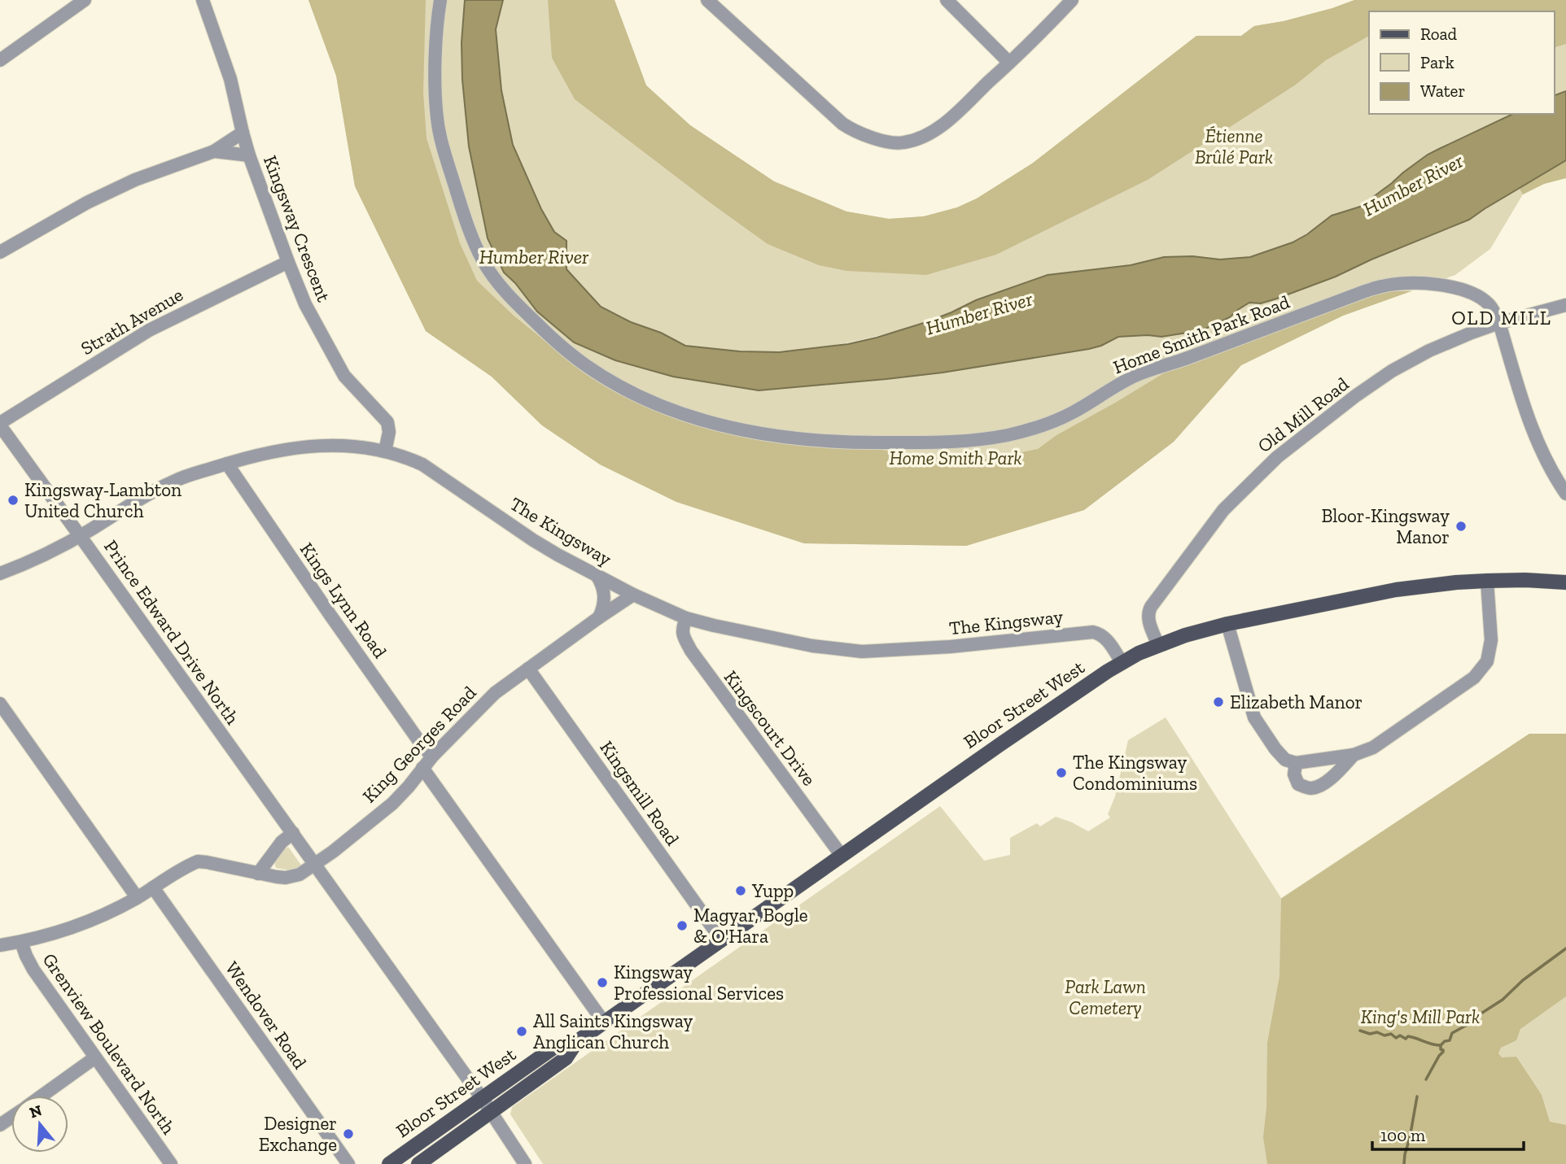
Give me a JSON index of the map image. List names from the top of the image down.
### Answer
{
  "streets": {
    "main road": ["Bloor Street West"],
    "street": [
      "Kingsway Crescent",
      "Strath Avenue",
      "Home Smith Park Road",
      "Old Mill Road",
      "The Kingsway",
      "Kings Lynn Road",
      "Prince Edward Drive North",
      "Kingscourt Drive",
      "King Georges Road",
      "Kingsmill Road",
      "Wendover Road",
      "Grenview Boulevard North"
    ]
  },
  "crossings": [
    ["Kingsway Crescent", "Strath Avenue"],
    ["Kingsway Crescent", "The Kingsway"],
    ["Strath Avenue", "Prince Edward Drive North"],
    ["Home Smith Park Road", "Old Mill Road"],
    ["Old Mill Road", "Bloor Street West"],
    ["The Kingsway", "Kings Lynn Road"],
    ["The Kingsway", "Prince Edward Drive North"],
    ["The Kingsway", "Bloor Street West"],
    ["The Kingsway", "Kingscourt Drive"],
    ["The Kingsway", "King Georges Road"],
    ["Kings Lynn Road", "King Georges Road"],
    ["Prince Edward Drive North", "Bloor Street West"],
    ["Prince Edward Drive North", "King Georges Road"],
    ["Bloor Street West", "Kingscourt Drive"],
    ["Bloor Street West", "Kingsmill Road"],
    ["King Georges Road", "Kingsmill Road"],
    ["King Georges Road", "Wendover Road"],
    ["King Georges Road", "Grenview Boulevard North"]
  ],
  "districts": ["OLD MILL"],
  "water": ["Humber River"],
  "parks": [
    "Étienne Brûlé Park",
    "Home Smith Park",
    "Park Lawn Cemetery",
    "King's Mill Park"
  ],
  "places": [
    "Kingsway-Lambton United Church",
    "Bloor-Kingsway Manor",
    "Elizabeth Manor",
    "The Kingsway Condominiums",
    "Yupp",
    "Magyar, Bogle & O'Hara",
    "Kingsway Professional Services",
    "All Saints Kingsway Anglican Church",
    "Designer Exchange"
  ],
  "legend": ["Road", "Park", "Water"],
  "scale_bar": "100 m",
  "north": "top"
}
